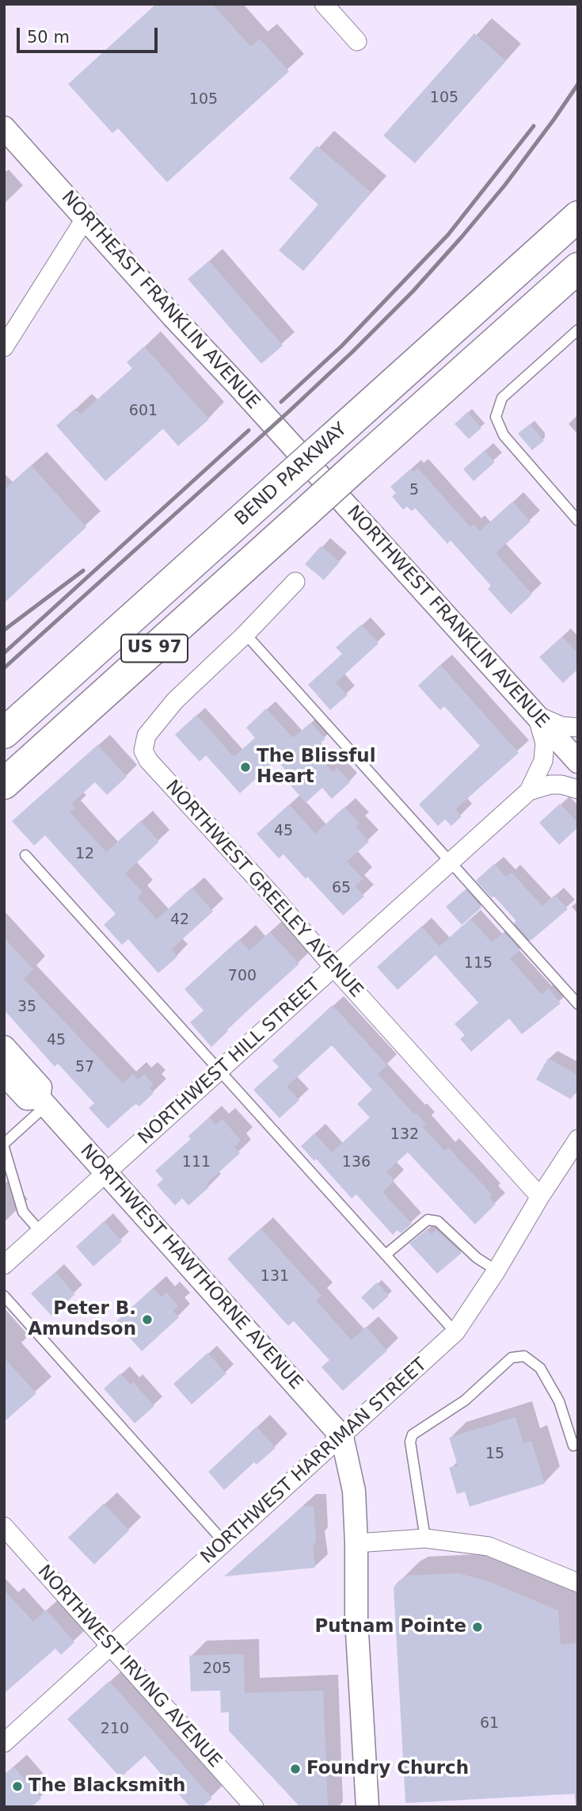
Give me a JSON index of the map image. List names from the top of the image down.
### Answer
{
  "streets": {
    "highway": ["BEND PARKWAY", "US 97"],
    "street": [
      "NORTHEAST FRANKLIN AVENUE",
      "NORTHWEST FRANKLIN AVENUE",
      "NORTHWEST GREELEY AVENUE",
      "NORTHWEST HILL STREET",
      "NORTHWEST HAWTHORNE AVENUE",
      "NORTHWEST HARRIMAN STREET",
      "NORTHWEST IRVING AVENUE"
    ]
  },
  "crossings": [
    ["NORTHEAST FRANKLIN AVENUE", "NORTHWEST FRANKLIN AVENUE"],
    ["NORTHWEST FRANKLIN AVENUE", "NORTHWEST HILL STREET"],
    ["NORTHWEST GREELEY AVENUE", "NORTHWEST HILL STREET"],
    ["NORTHWEST GREELEY AVENUE", "NORTHWEST HARRIMAN STREET"],
    ["NORTHWEST HILL STREET", "NORTHWEST HAWTHORNE AVENUE"],
    ["NORTHWEST HAWTHORNE AVENUE", "NORTHWEST HARRIMAN STREET"],
    ["NORTHWEST HARRIMAN STREET", "NORTHWEST IRVING AVENUE"]
  ],
  "places": [
    "The Blissful Heart",
    "Peter B. Amundson",
    "Putnam Pointe",
    "Foundry Church",
    "The Blacksmith"
  ],
  "house_numbers": [
    "105",
    "105",
    "601",
    "5",
    "45",
    "12",
    "65",
    "42",
    "115",
    "700",
    "35",
    "45",
    "57",
    "132",
    "111",
    "136",
    "131",
    "15",
    "205",
    "61",
    "210"
  ],
  "scale_bar": "50 m"
}
